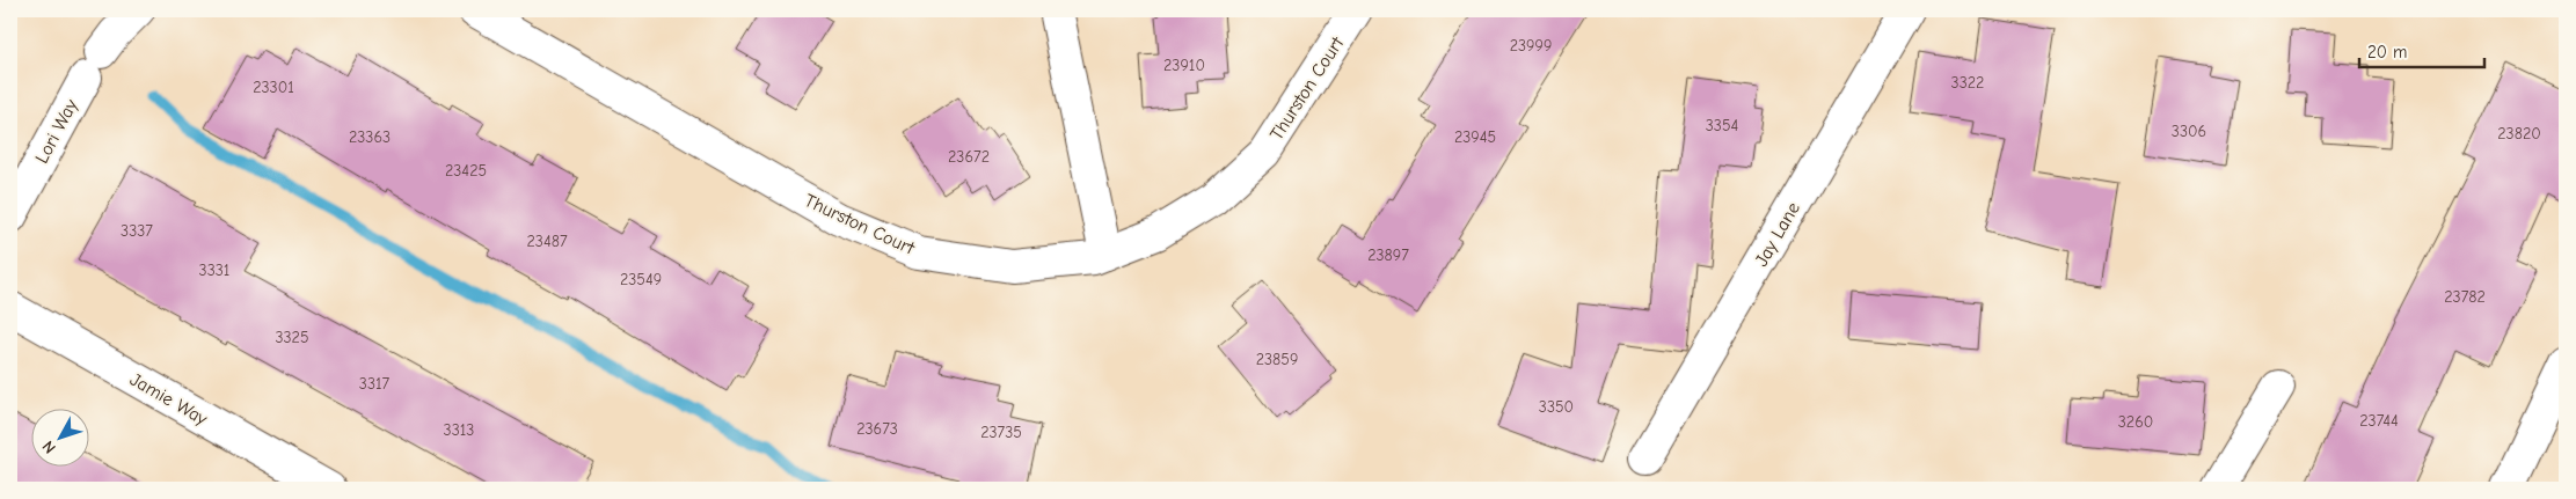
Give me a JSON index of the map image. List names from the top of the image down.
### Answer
{
  "streets": {
    "street": [
      "Thurston Court",
      "Lori Way",
      "Jay Lane",
      "Jamie Way"
    ]
  },
  "house_numbers": [
    "23999",
    "23910",
    "3322",
    "23301",
    "3354",
    "3306",
    "23820",
    "23363",
    "23945",
    "23672",
    "23425",
    "3337",
    "23487",
    "23897",
    "3331",
    "23549",
    "23782",
    "3325",
    "23859",
    "3317",
    "3350",
    "23744",
    "3260",
    "23673",
    "3313",
    "23735"
  ],
  "scale_bar": "20 m",
  "north": "bottom left"
}
